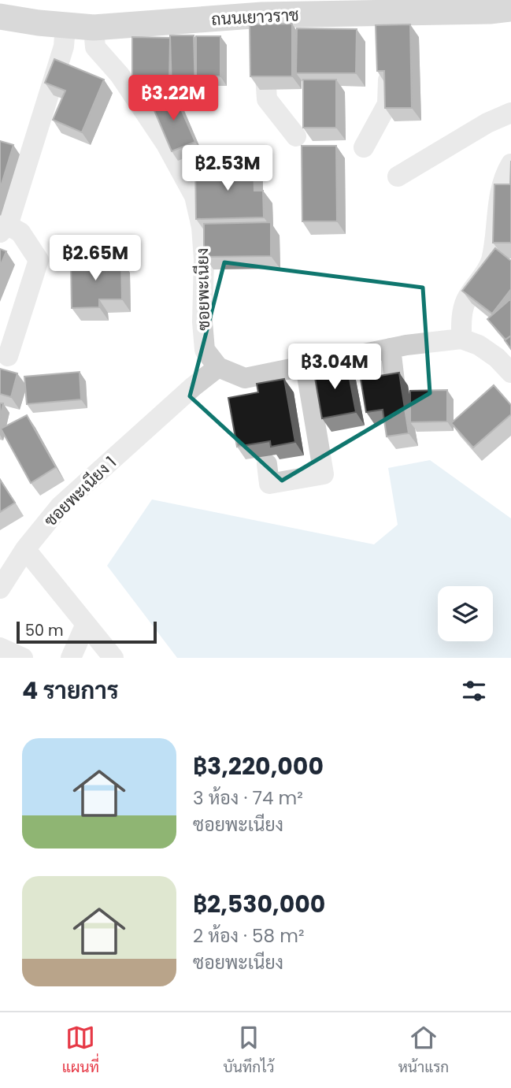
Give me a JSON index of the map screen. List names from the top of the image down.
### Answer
{
  "streets": {
    "main road": ["ถนนเยาวราช"],
    "street": ["ซอยพะเนียง", "ซอยพะเนียง 1"]
  },
  "crossings": [
    ["ถนนเยาวราช", "ซอยพะเนียง"],
    ["ซอยพะเนียง", "ซอยพะเนียง 1"]
  ],
  "scale_bar": "50 m",
  "page": {
    "price": [
      "฿3.22M",
      "฿2.53M",
      "฿2.65M",
      "฿3.04M"
    ],
    "scale": "50 m",
    "heading": "4 รายการ",
    "list": [
      {
        "name": "฿3,220,000",
        "note": "3 ห้อง · 74 m² · ซอยพะเนียง"
      },
      {
        "name": "฿2,530,000",
        "note": "2 ห้อง · 58 m² · ซอยพะเนียง"
      }
    ],
    "tabs": ["แผนที่", "บันทึกไว้", "หน้าแรก"]
  }
}
